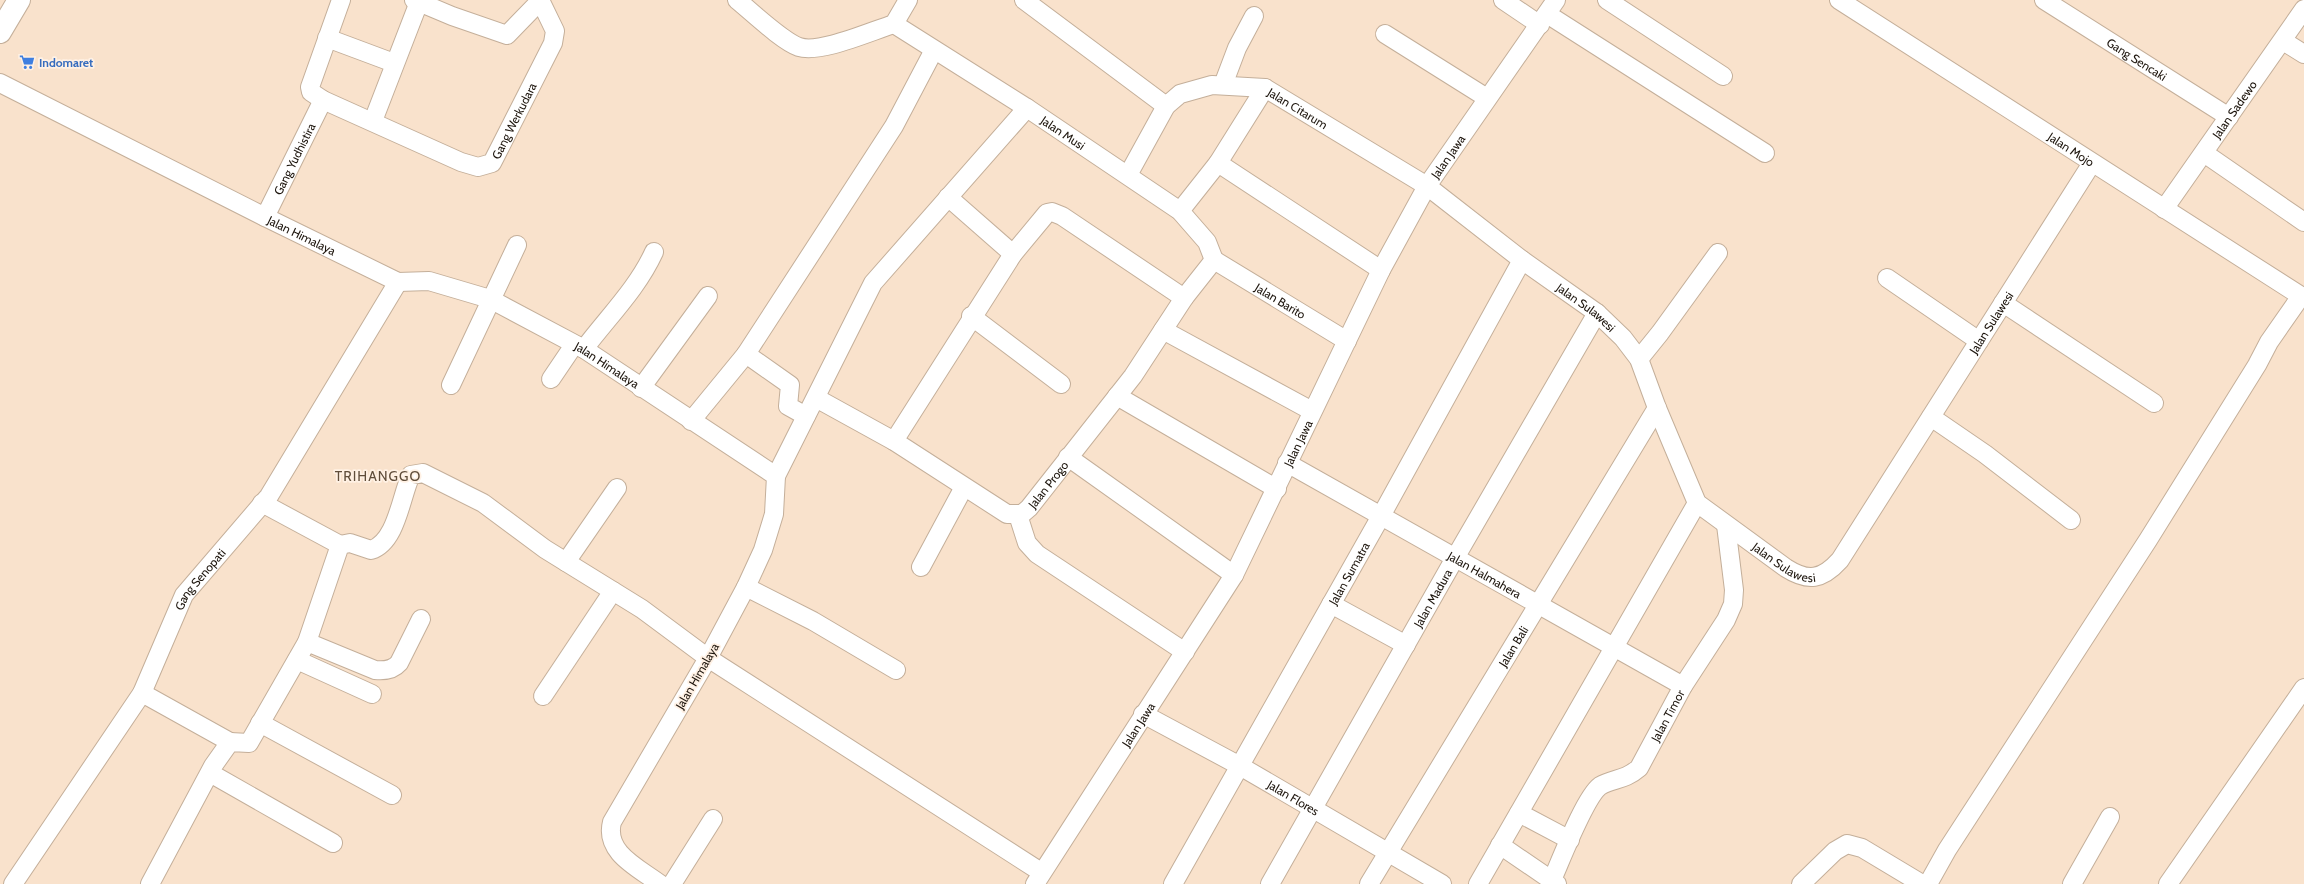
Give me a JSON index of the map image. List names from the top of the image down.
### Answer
{
  "streets": {
    "street": [
      "Gang Sencaki",
      "Jalan Citarum",
      "Jalan Sadewo",
      "Gang Werkudara",
      "Jalan Musi",
      "Jalan Mojo",
      "Jalan Jawa",
      "Gang Yudhistira",
      "Jalan Himalaya",
      "Jalan Barito",
      "Jalan Sulawesi",
      "Jalan Progo",
      "Jalan Sumatra",
      "Jalan Halmahera",
      "Gang Senopati",
      "Jalan Madura",
      "Jalan Bali",
      "Jalan Timor",
      "Jalan Flores"
    ]
  },
  "crossings": [
    ["Gang Sencaki", "Jalan Sadewo"],
    ["Jalan Citarum", "Jalan Musi"],
    ["Jalan Citarum", "Jalan Jawa"],
    ["Jalan Citarum", "Jalan Sulawesi"],
    ["Jalan Sadewo", "Jalan Mojo"],
    ["Gang Werkudara", "Gang Yudhistira"],
    ["Jalan Musi", "Jalan Barito"],
    ["Jalan Musi", "Jalan Progo"],
    ["Jalan Mojo", "Jalan Sulawesi"],
    ["Jalan Jawa", "Jalan Barito"],
    ["Jalan Jawa", "Jalan Sulawesi"],
    ["Jalan Jawa", "Jalan Halmahera"],
    ["Jalan Jawa", "Jalan Flores"],
    ["Gang Yudhistira", "Jalan Himalaya"],
    ["Jalan Himalaya", "Gang Senopati"],
    ["Jalan Barito", "Jalan Progo"],
    ["Jalan Sulawesi", "Jalan Sumatra"],
    ["Jalan Sulawesi", "Jalan Madura"],
    ["Jalan Sulawesi", "Jalan Bali"],
    ["Jalan Sulawesi", "Jalan Timor"],
    ["Jalan Sumatra", "Jalan Halmahera"],
    ["Jalan Sumatra", "Jalan Flores"],
    ["Jalan Halmahera", "Jalan Madura"],
    ["Jalan Halmahera", "Jalan Bali"],
    ["Jalan Halmahera", "Jalan Timor"],
    ["Jalan Madura", "Jalan Flores"],
    ["Jalan Bali", "Jalan Flores"]
  ],
  "districts": ["TRIHANGGO"],
  "places": {
    "supermarket": ["Indomaret"]
  }
}
